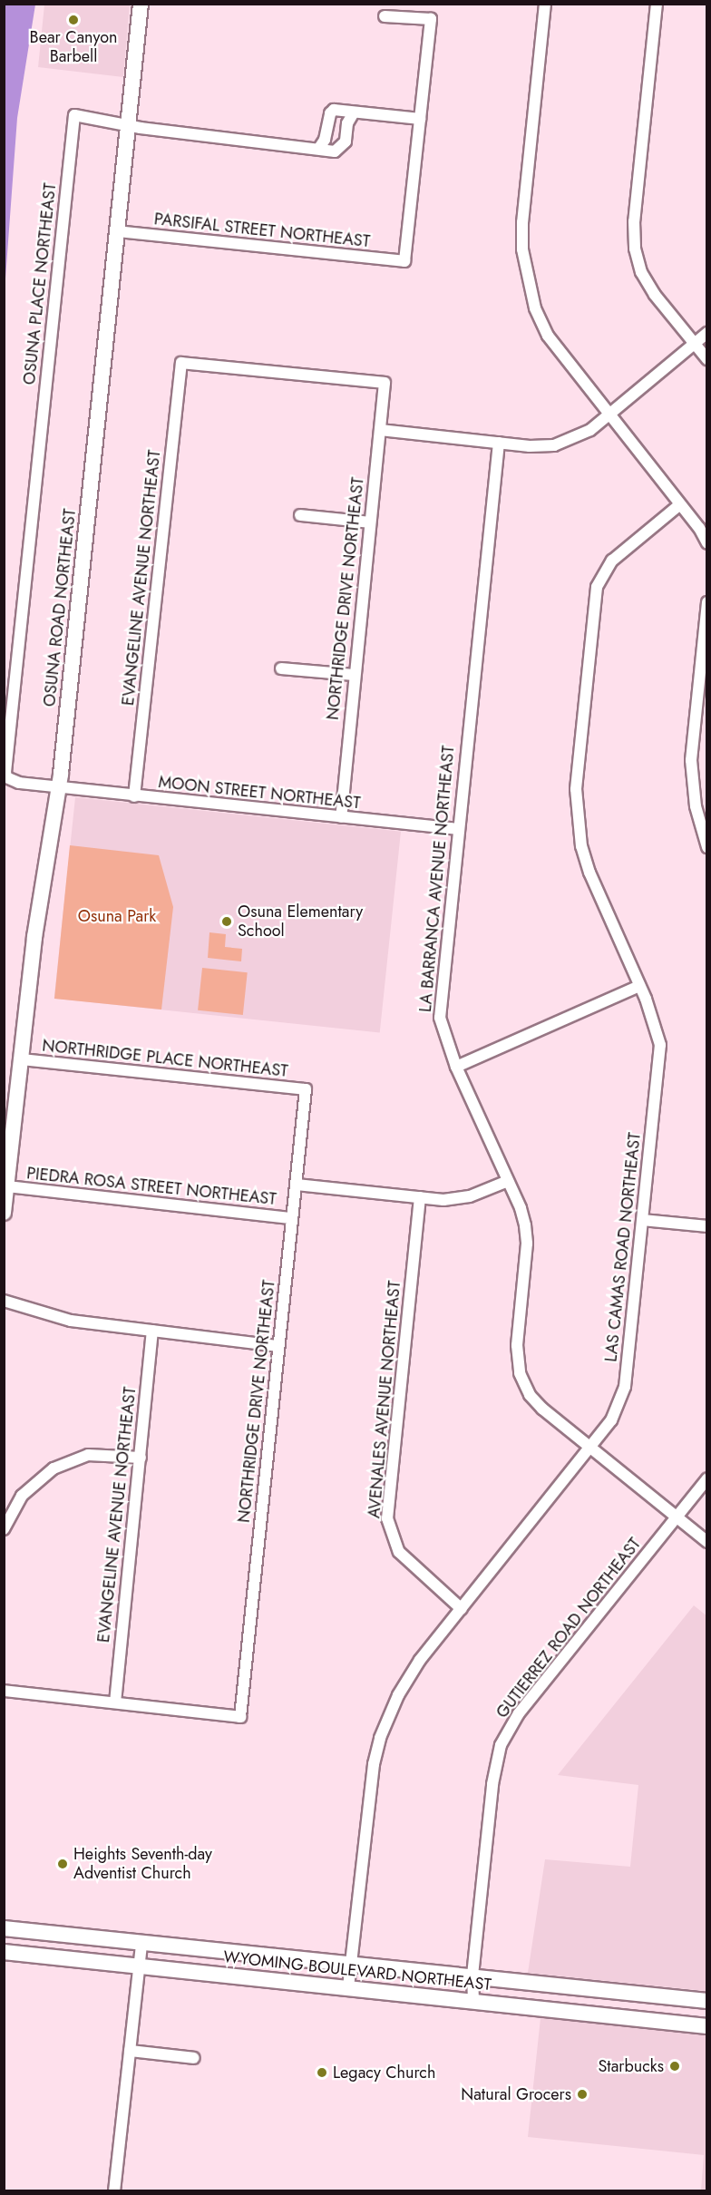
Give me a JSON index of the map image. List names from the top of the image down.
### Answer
{
  "streets": {
    "main road": ["OSUNA ROAD NORTHEAST", "WYOMING BOULEVARD NORTHEAST"],
    "street": [
      "PARSIFAL STREET NORTHEAST",
      "OSUNA PLACE NORTHEAST",
      "EVANGELINE AVENUE NORTHEAST",
      "NORTHRIDGE DRIVE NORTHEAST",
      "MOON STREET NORTHEAST",
      "LA BARRANCA AVENUE NORTHEAST",
      "NORTHRIDGE PLACE NORTHEAST",
      "PIEDRA ROSA STREET NORTHEAST",
      "LAS CAMAS ROAD NORTHEAST",
      "AVENALES AVENUE NORTHEAST",
      "GUTIERREZ ROAD NORTHEAST"
    ]
  },
  "crossings": [
    ["PARSIFAL STREET NORTHEAST", "OSUNA ROAD NORTHEAST"],
    ["OSUNA PLACE NORTHEAST", "OSUNA ROAD NORTHEAST"],
    ["OSUNA PLACE NORTHEAST", "MOON STREET NORTHEAST"],
    ["EVANGELINE AVENUE NORTHEAST", "NORTHRIDGE DRIVE NORTHEAST"],
    ["EVANGELINE AVENUE NORTHEAST", "MOON STREET NORTHEAST"],
    ["NORTHRIDGE DRIVE NORTHEAST", "MOON STREET NORTHEAST"],
    ["NORTHRIDGE DRIVE NORTHEAST", "NORTHRIDGE PLACE NORTHEAST"],
    ["NORTHRIDGE DRIVE NORTHEAST", "PIEDRA ROSA STREET NORTHEAST"],
    ["OSUNA ROAD NORTHEAST", "MOON STREET NORTHEAST"],
    ["OSUNA ROAD NORTHEAST", "NORTHRIDGE PLACE NORTHEAST"],
    ["OSUNA ROAD NORTHEAST", "PIEDRA ROSA STREET NORTHEAST"],
    ["MOON STREET NORTHEAST", "LA BARRANCA AVENUE NORTHEAST"],
    ["LA BARRANCA AVENUE NORTHEAST", "PIEDRA ROSA STREET NORTHEAST"],
    ["LA BARRANCA AVENUE NORTHEAST", "LAS CAMAS ROAD NORTHEAST"],
    ["LA BARRANCA AVENUE NORTHEAST", "GUTIERREZ ROAD NORTHEAST"],
    ["PIEDRA ROSA STREET NORTHEAST", "AVENALES AVENUE NORTHEAST"],
    ["LAS CAMAS ROAD NORTHEAST", "AVENALES AVENUE NORTHEAST"],
    ["LAS CAMAS ROAD NORTHEAST", "WYOMING BOULEVARD NORTHEAST"],
    ["GUTIERREZ ROAD NORTHEAST", "WYOMING BOULEVARD NORTHEAST"]
  ],
  "parks": ["Osuna Park"],
  "places": [
    "Bear Canyon Barbell",
    "Osuna Elementary School",
    "Heights Seventh-day Adventist Church",
    "Starbucks",
    "Legacy Church",
    "Natural Grocers"
  ]
}
